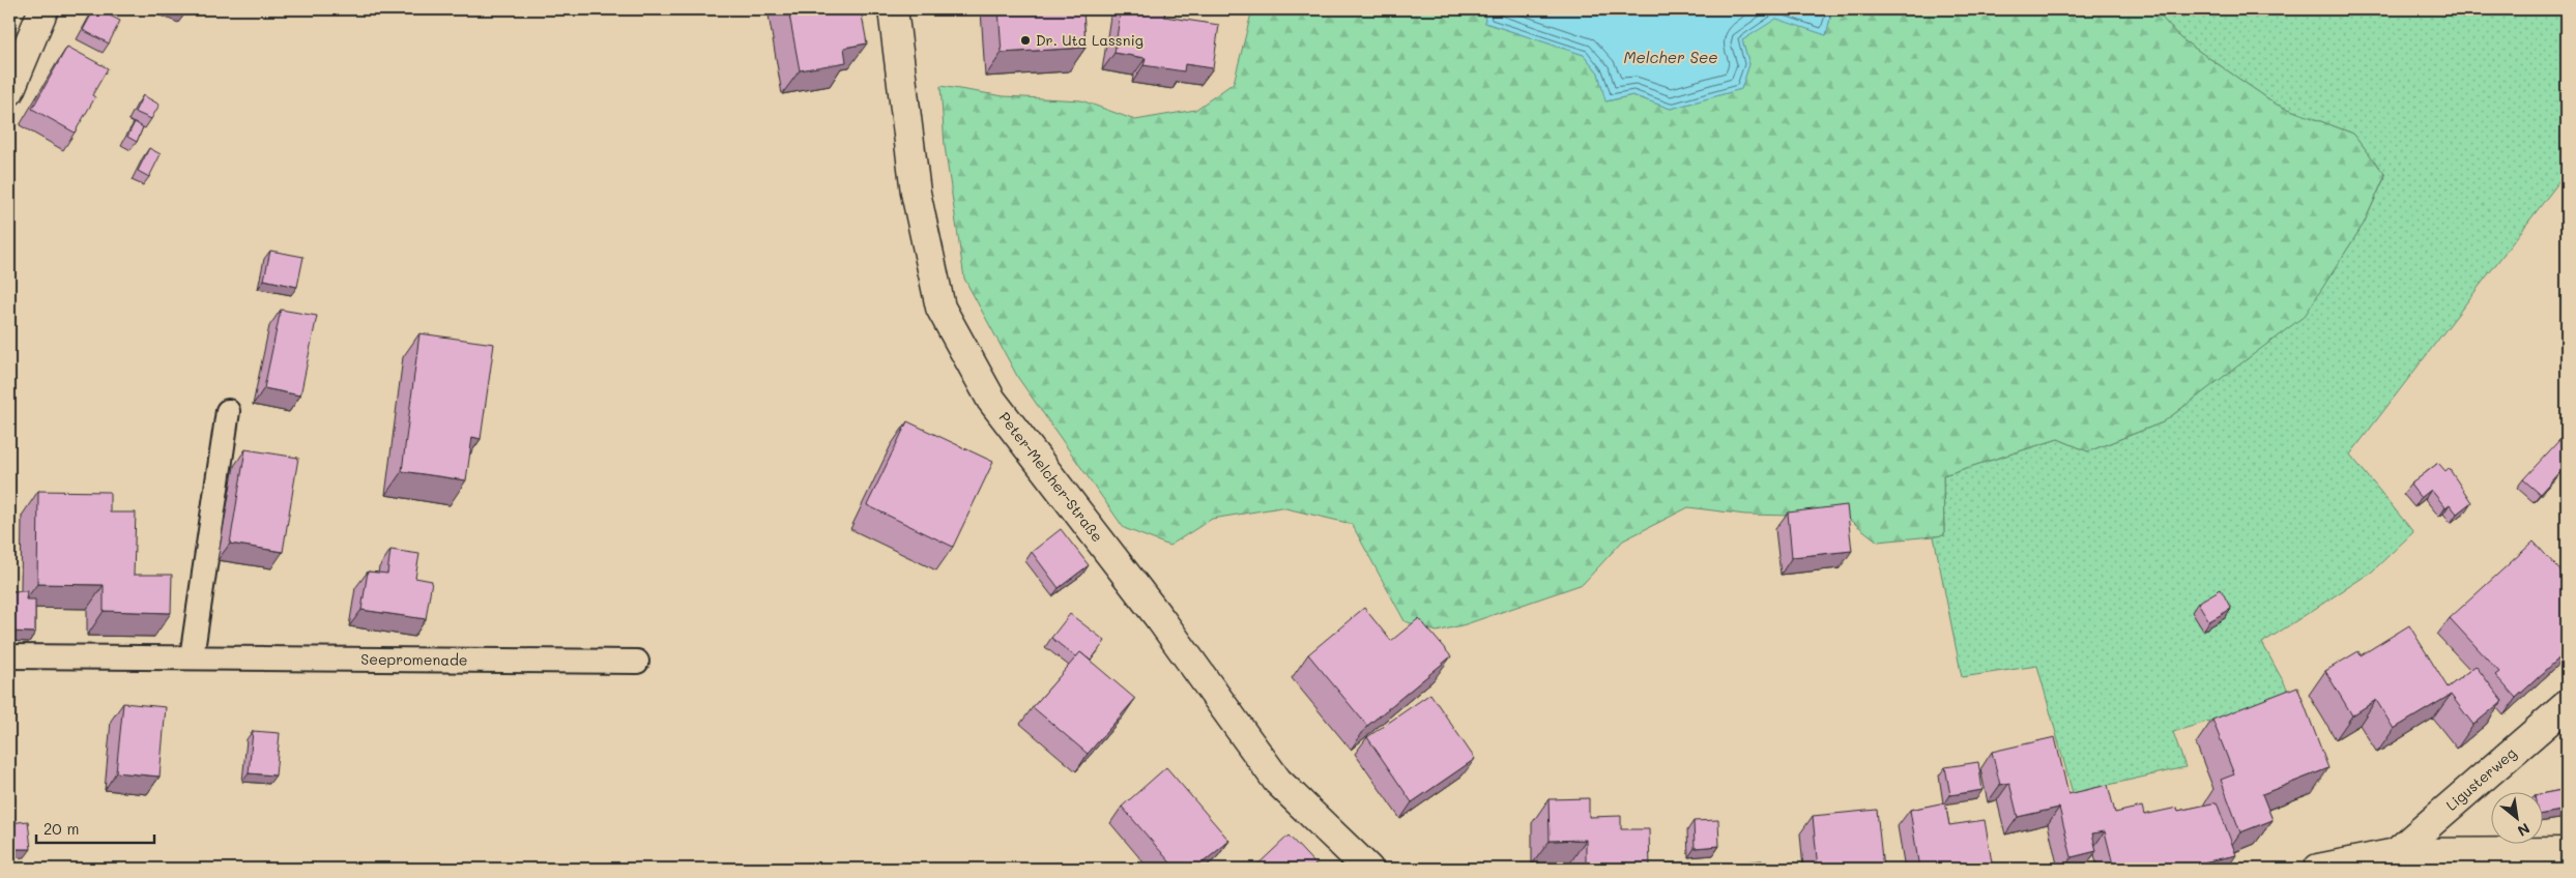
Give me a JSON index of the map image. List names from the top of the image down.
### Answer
{
  "streets": {
    "street": ["Peter-Melcher-Straße", "Ligusterweg"],
    "lane": ["Seepromenade"]
  },
  "water": ["Melcher See"],
  "places": ["Dr. Uta Lassnig"],
  "scale_bar": "20 m",
  "north": "bottom right"
}
